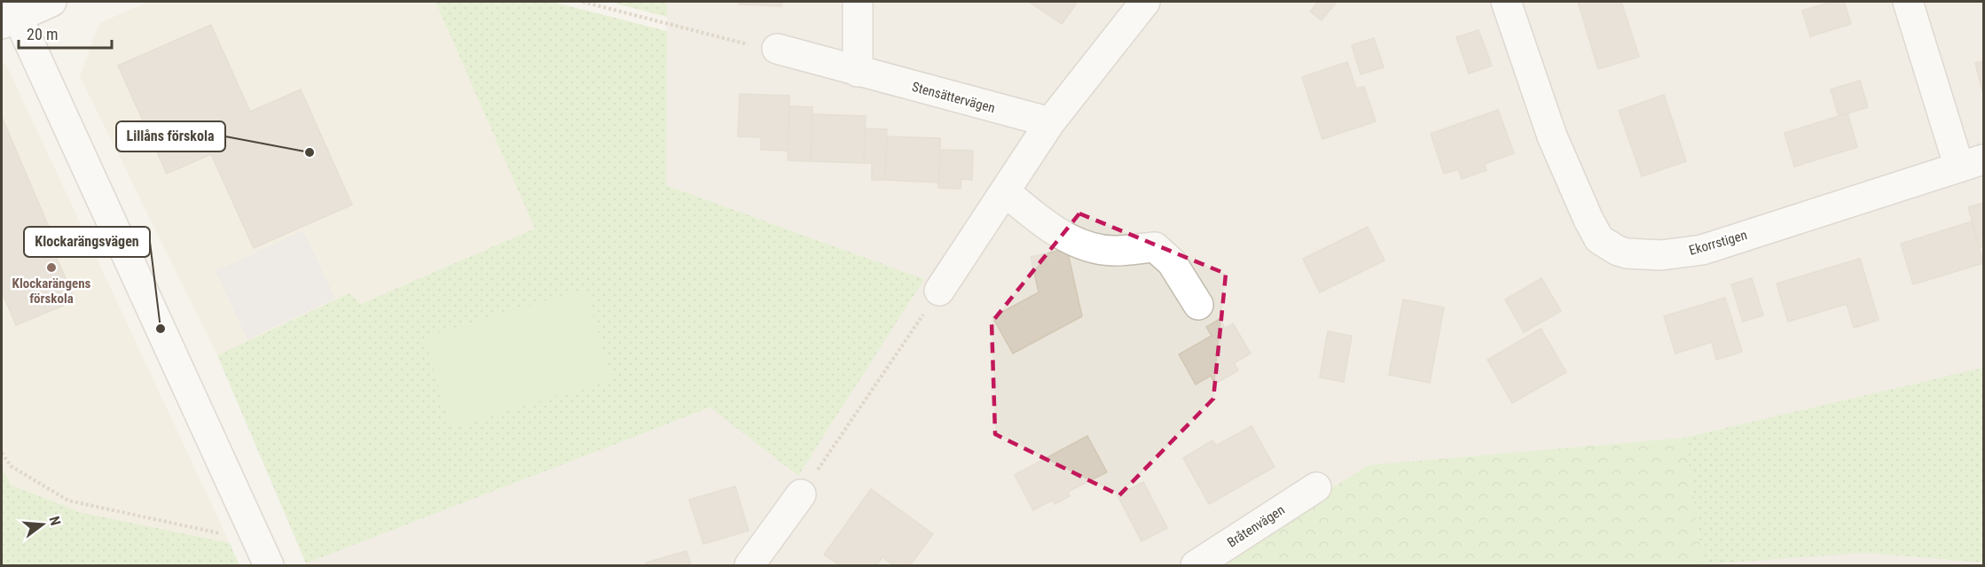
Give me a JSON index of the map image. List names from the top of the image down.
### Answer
{
  "streets": {
    "street": ["Stensättervägen", "Ekorrstigen", "Bråtenvägen"]
  },
  "places": ["Lillåns förskola", "Klockarängens förskola", "Klockarängsvägen"],
  "scale_bar": "20 m",
  "north": "right"
}
